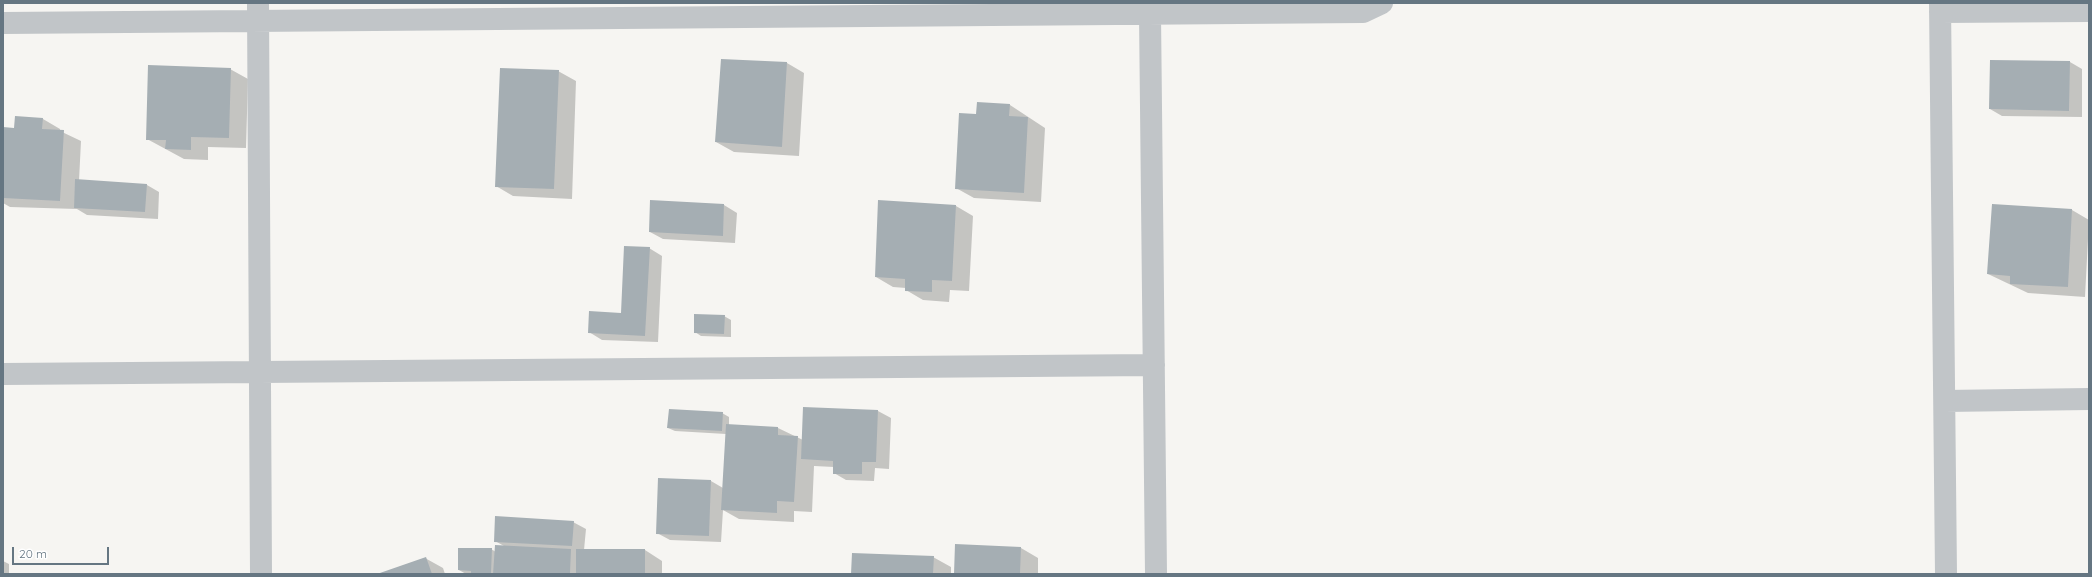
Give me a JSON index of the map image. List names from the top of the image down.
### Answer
{
  "scale_bar": "20 m"
}
